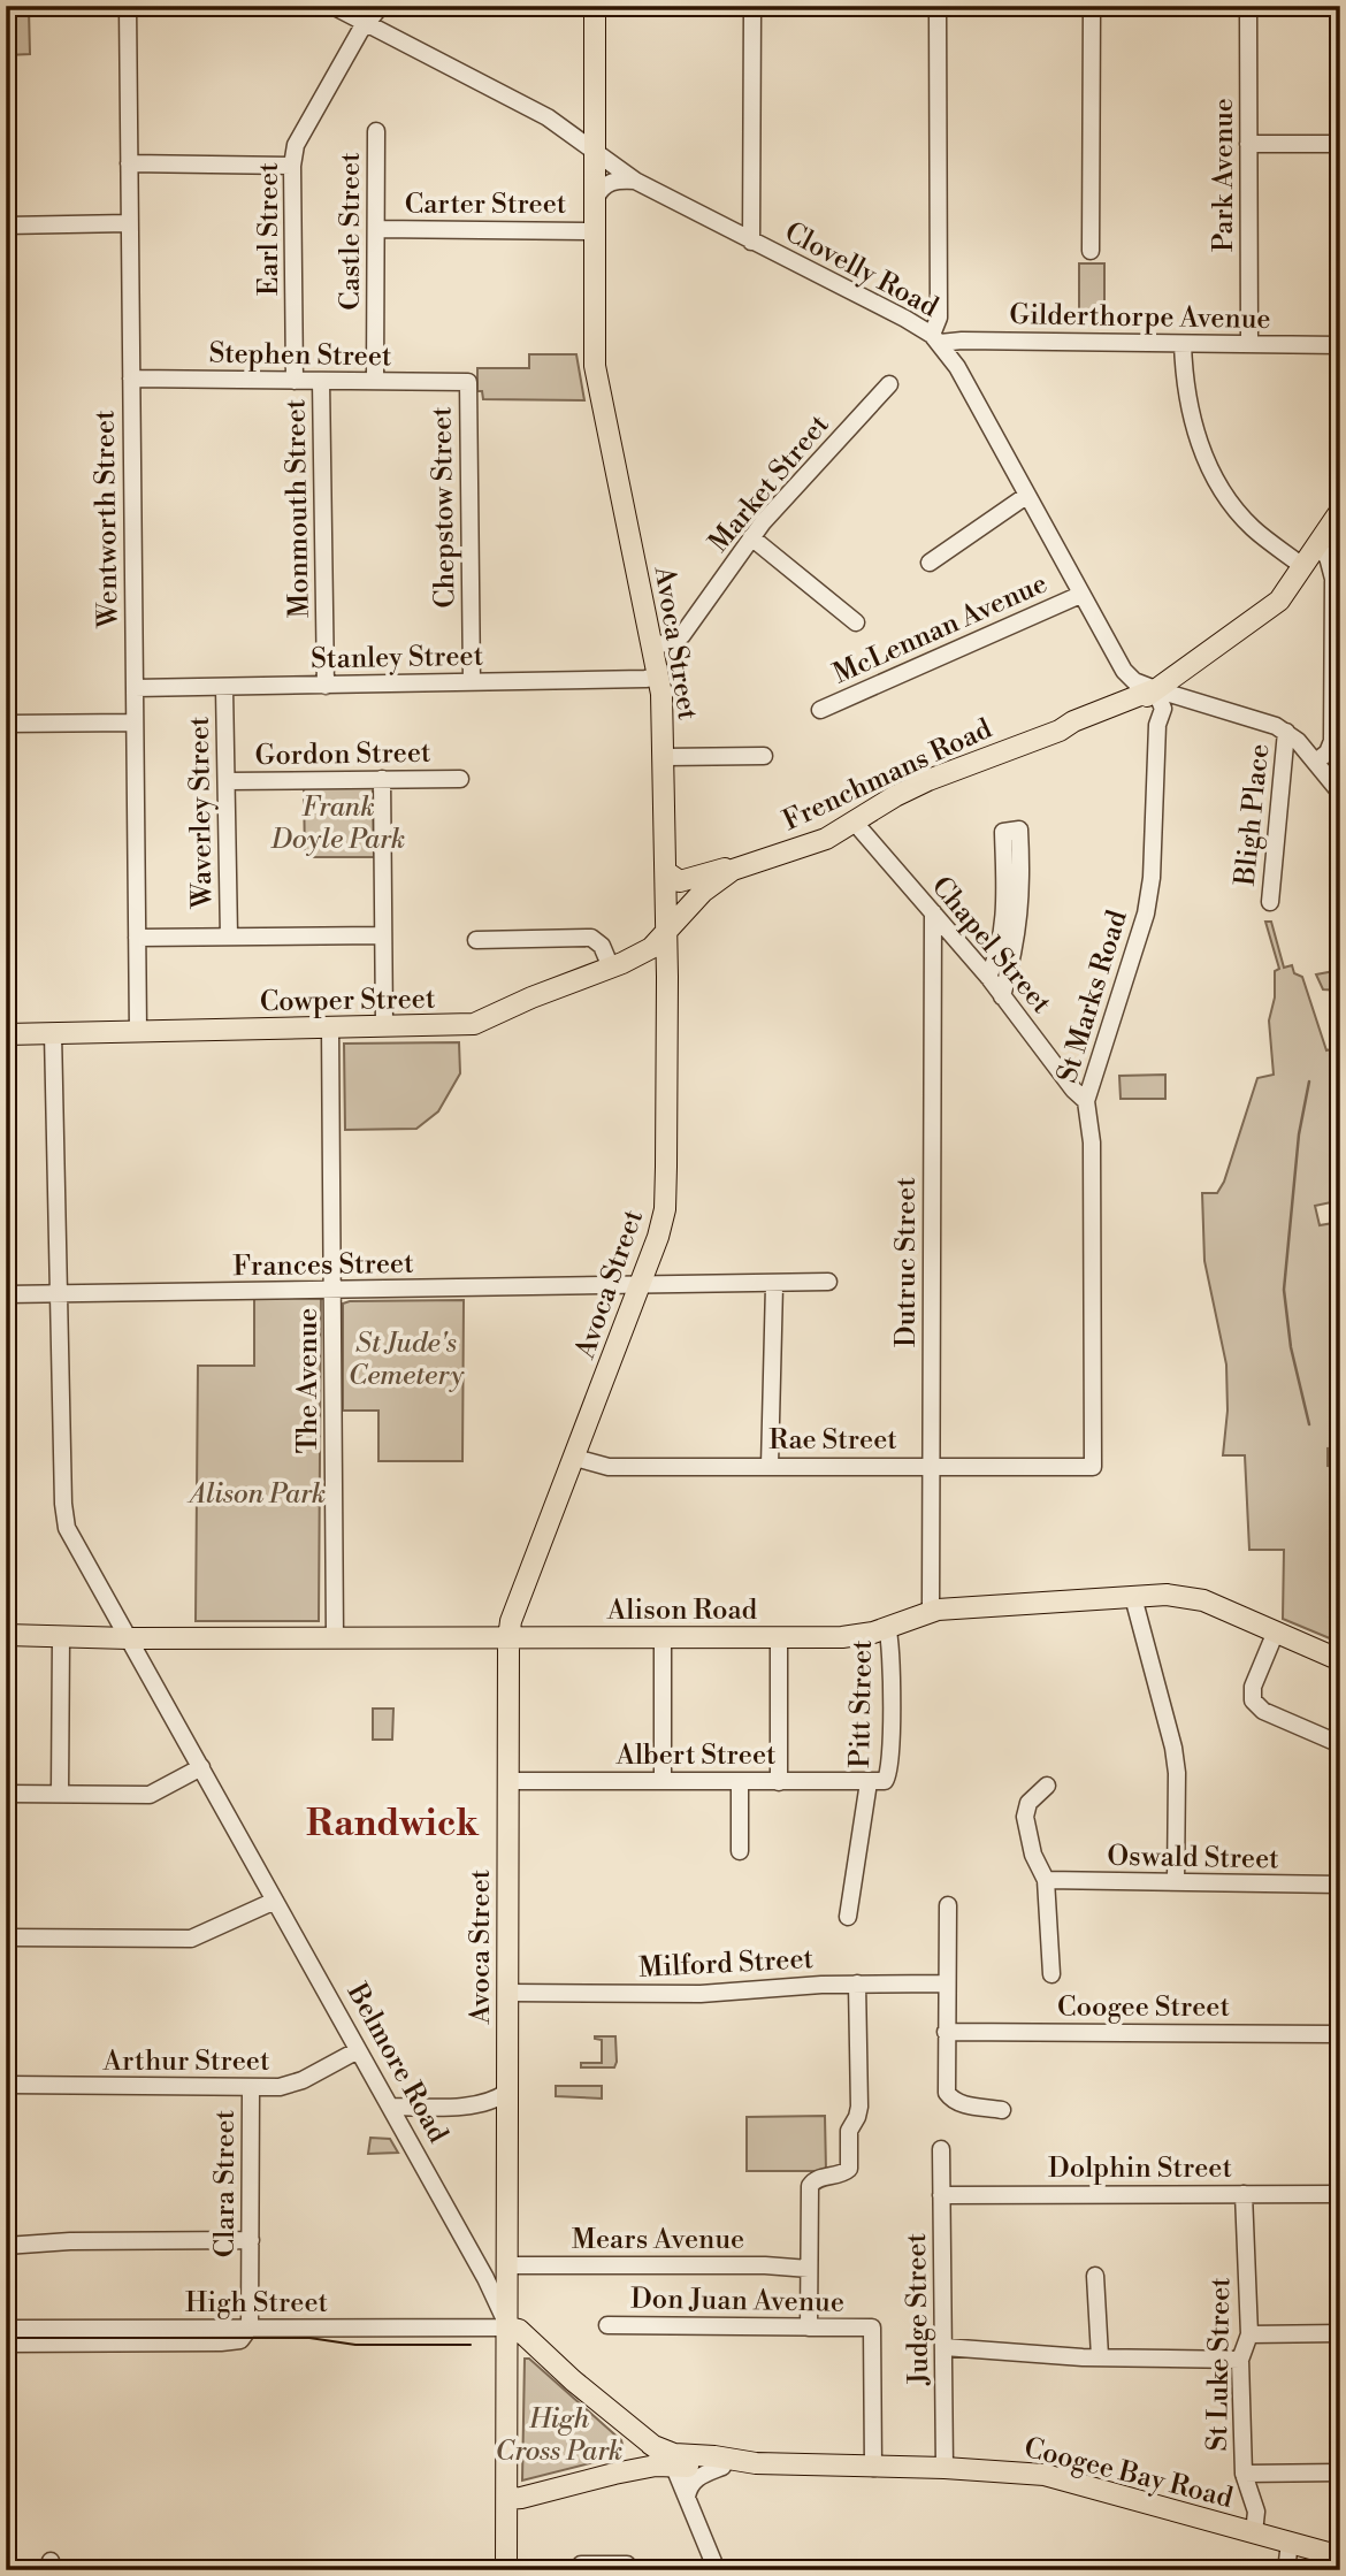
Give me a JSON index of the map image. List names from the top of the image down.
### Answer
{
  "streets": {
    "main road": [
      "Avoca Street",
      "Frenchmans Road",
      "Cowper Street",
      "Alison Road",
      "Coogee Bay Road"
    ],
    "street": [
      "Park Avenue",
      "Carter Street",
      "Earl Street",
      "Castle Street",
      "Clovelly Road",
      "Gilderthorpe Avenue",
      "Stephen Street",
      "Market Street",
      "Chepstow Street",
      "Monmouth Street",
      "Wentworth Street",
      "McLennan Avenue",
      "Stanley Street",
      "Gordon Street",
      "Waverley Street",
      "Bligh Place",
      "Chapel Street",
      "St Marks Road",
      "Dutruc Street",
      "Frances Street",
      "The Avenue",
      "Rae Street",
      "Pitt Street",
      "Albert Street",
      "Oswald Street",
      "Milford Street",
      "Coogee Street",
      "Arthur Street",
      "Belmore Road",
      "Dolphin Street",
      "Clara Street",
      "Mears Avenue",
      "Don Juan Avenue",
      "High Street",
      "Judge Street",
      "St Luke Street"
    ]
  },
  "crossings": [
    ["Park Avenue", "Gilderthorpe Avenue"],
    ["Carter Street", "Castle Street"],
    ["Carter Street", "Avoca Street"],
    ["Earl Street", "Clovelly Road"],
    ["Earl Street", "Stephen Street"],
    ["Castle Street", "Stephen Street"],
    ["Clovelly Road", "Gilderthorpe Avenue"],
    ["Clovelly Road", "McLennan Avenue"],
    ["Clovelly Road", "Avoca Street"],
    ["Clovelly Road", "Frenchmans Road"],
    ["Clovelly Road", "Bligh Place"],
    ["Clovelly Road", "St Marks Road"],
    ["Stephen Street", "Chepstow Street"],
    ["Stephen Street", "Monmouth Street"],
    ["Stephen Street", "Wentworth Street"],
    ["Market Street", "Avoca Street"],
    ["Chepstow Street", "Stanley Street"],
    ["Monmouth Street", "Stanley Street"],
    ["Wentworth Street", "Stanley Street"],
    ["Wentworth Street", "Cowper Street"],
    ["Avoca Street", "Stanley Street"],
    ["Avoca Street", "Frenchmans Road"],
    ["Avoca Street", "Cowper Street"],
    ["Avoca Street", "Frances Street"],
    ["Avoca Street", "Rae Street"],
    ["Avoca Street", "Alison Road"],
    ["Avoca Street", "Albert Street"],
    ["Avoca Street", "Milford Street"],
    ["Avoca Street", "Belmore Road"],
    ["Avoca Street", "Mears Avenue"],
    ["Avoca Street", "High Street"],
    ["Avoca Street", "Coogee Bay Road"],
    ["Stanley Street", "Waverley Street"],
    ["Gordon Street", "Waverley Street"],
    ["Frenchmans Road", "Chapel Street"],
    ["Frenchmans Road", "St Marks Road"],
    ["Frenchmans Road", "Cowper Street"],
    ["Chapel Street", "St Marks Road"],
    ["Chapel Street", "Dutruc Street"],
    ["St Marks Road", "Rae Street"],
    ["Cowper Street", "The Avenue"],
    ["Cowper Street", "Belmore Road"],
    ["Dutruc Street", "Rae Street"],
    ["Dutruc Street", "Alison Road"],
    ["Frances Street", "The Avenue"],
    ["Frances Street", "Belmore Road"],
    ["The Avenue", "Alison Road"],
    ["Alison Road", "Pitt Street"],
    ["Alison Road", "Belmore Road"],
    ["Pitt Street", "Albert Street"],
    ["Arthur Street", "Belmore Road"],
    ["Arthur Street", "Clara Street"],
    ["Belmore Road", "Mears Avenue"],
    ["Belmore Road", "High Street"],
    ["Dolphin Street", "Judge Street"],
    ["Dolphin Street", "St Luke Street"],
    ["Clara Street", "High Street"],
    ["Don Juan Avenue", "Coogee Bay Road"],
    ["Judge Street", "Coogee Bay Road"],
    ["St Luke Street", "Coogee Bay Road"]
  ],
  "districts": ["Randwick"],
  "parks": [
    "Frank Doyle Park",
    "St Jude's Cemetery",
    "Alison Park",
    "High Cross Park"
  ]
}
